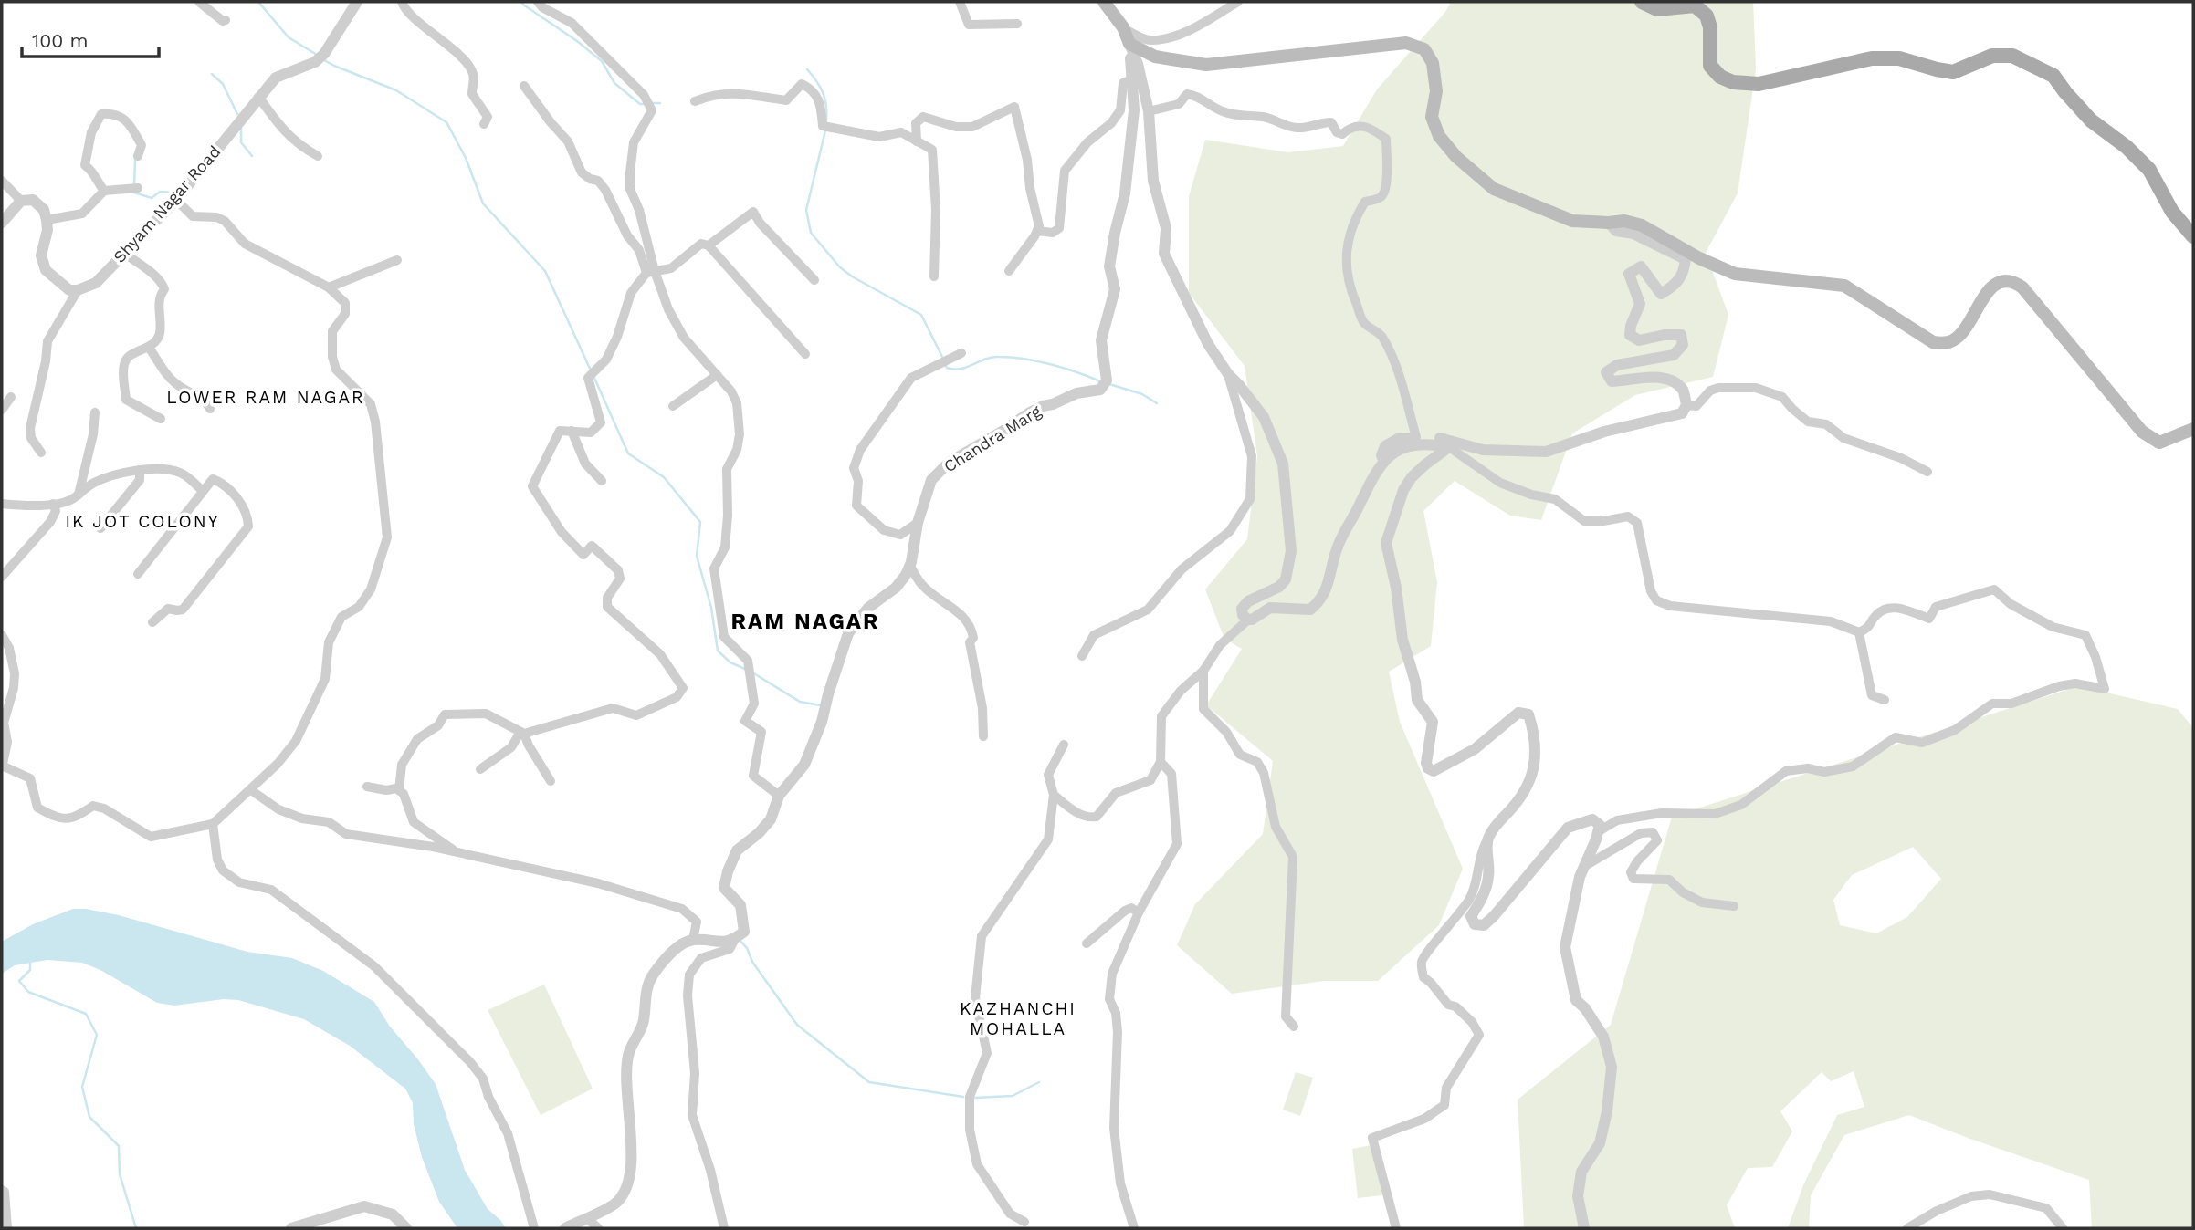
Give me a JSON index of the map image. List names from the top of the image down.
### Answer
{
  "streets": {
    "street": ["Shyam Nagar Road", "Chandra Marg"]
  },
  "districts": [
    "LOWER RAM NAGAR",
    "IK JOT COLONY",
    "RAM NAGAR",
    "KAZHANCHI MOHALLA"
  ],
  "scale_bar": "100 m"
}
